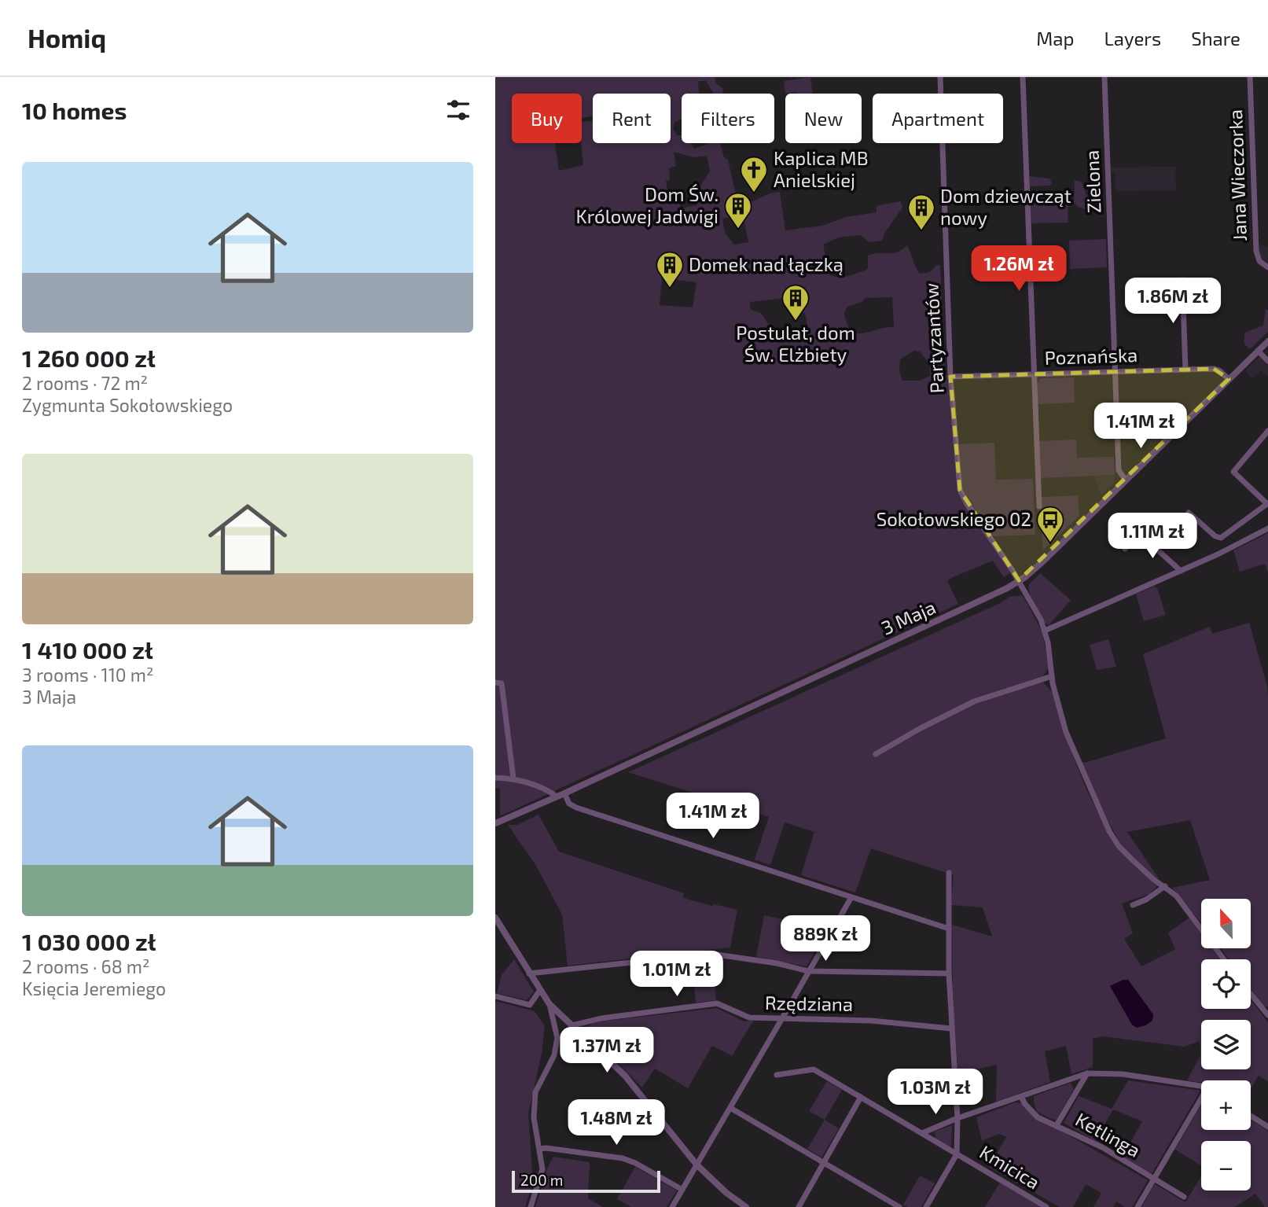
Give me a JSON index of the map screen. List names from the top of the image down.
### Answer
{
  "streets": {
    "street": [
      "Jana Wieczorka",
      "Zielona",
      "Partyzantów",
      "Poznańska",
      "3 Maja",
      "Rzędziana",
      "Ketlinga",
      "Kmicica"
    ]
  },
  "crossings": [
    ["Zielona", "Poznańska"],
    ["Zielona", "3 Maja"],
    ["Partyzantów", "Poznańska"],
    ["Partyzantów", "3 Maja"],
    ["Poznańska", "3 Maja"]
  ],
  "places": {
    "church": ["Kaplica MB Anielskiej"],
    "building": [
      "Dom Św. Królowej Jadwigi",
      "Dom dziewcząt nowy",
      "Domek nad łączką",
      "Postulat, dom Św. Elżbiety"
    ],
    "bus stop": ["Sokołowskiego 02"]
  },
  "scale_bar": "200 m",
  "north": "top",
  "page": {
    "header": "Homiq",
    "nav": ["Map", "Layers", "Share"],
    "heading": "10 homes",
    "chip": [
      "Buy",
      "Rent",
      "Filters",
      "New",
      "Apartment"
    ],
    "list": [
      {
        "name": "1 260 000 zł",
        "note": "2 rooms · 72 m² · Zygmunta Sokołowskiego"
      },
      {
        "name": "1 410 000 zł",
        "note": "3 rooms · 110 m² · 3 Maja"
      },
      {
        "name": "1 030 000 zł",
        "note": "2 rooms · 68 m² · Księcia Jeremiego"
      }
    ],
    "price": [
      "1.26M zł",
      "1.86M zł",
      "1.41M zł",
      "1.11M zł",
      "1.41M zł",
      "889K zł",
      "1.01M zł",
      "1.37M zł",
      "1.03M zł",
      "1.48M zł"
    ],
    "map_buttons": ["+", "−"],
    "scale": "200 m"
  }
}
